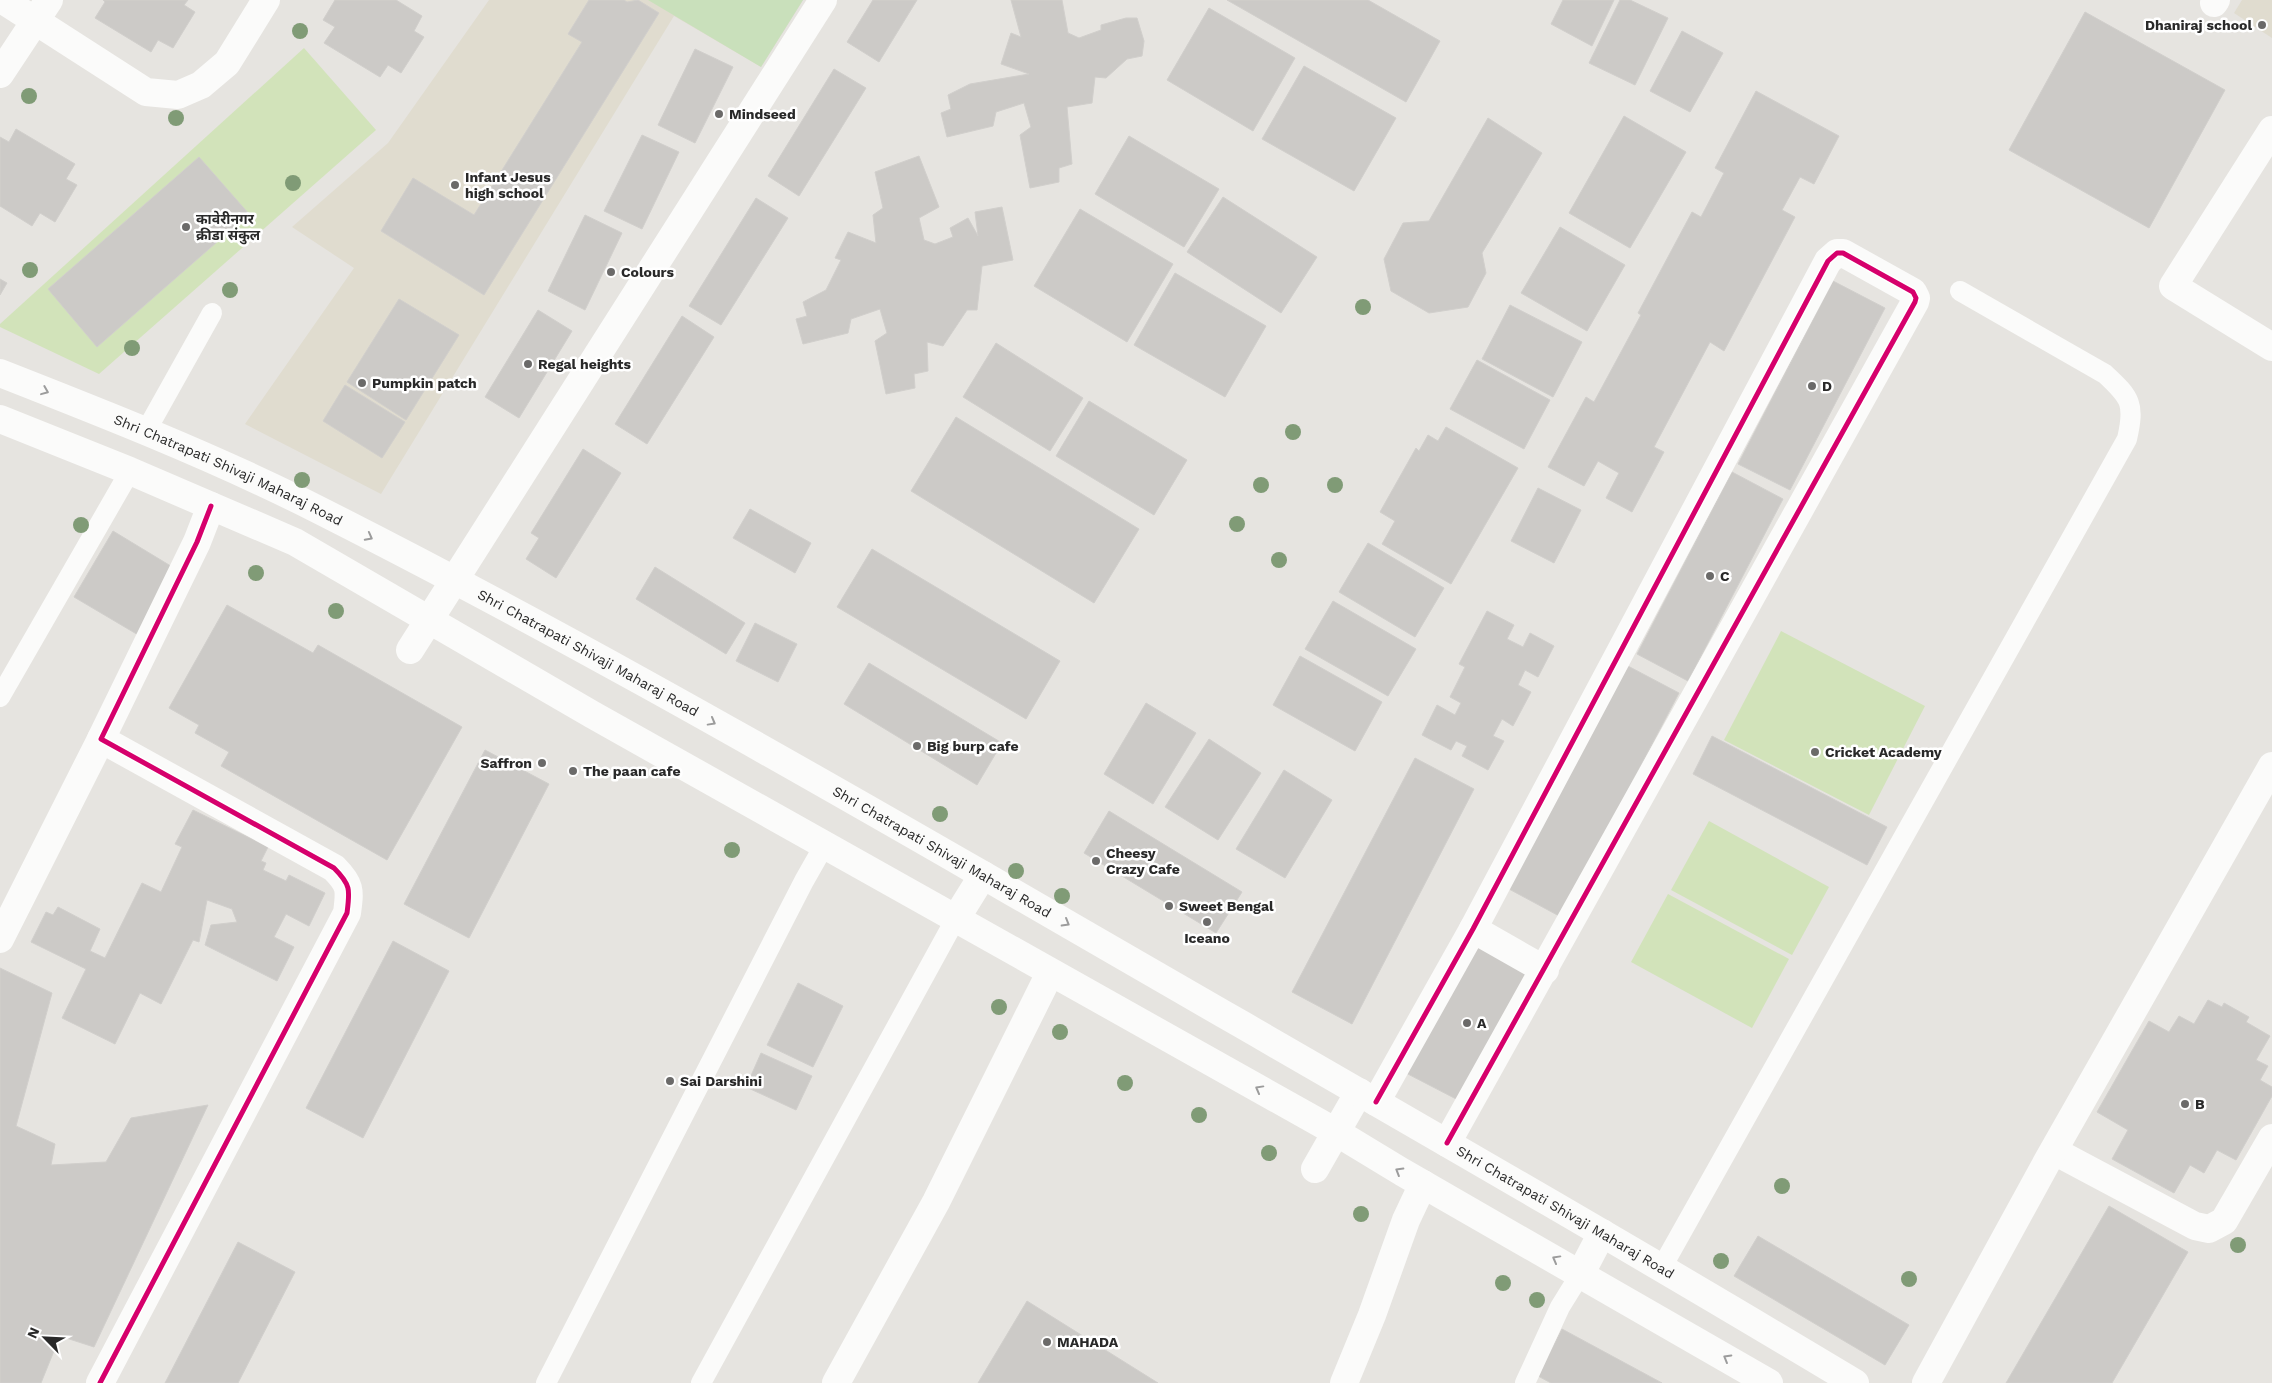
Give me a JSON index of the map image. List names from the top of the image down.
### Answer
{
  "streets": {
    "street": ["Shri Chatrapati Shivaji Maharaj Road"]
  },
  "places": [
    "Dhaniraj school",
    "Mindseed",
    "Infant Jesus high school",
    "कावेरीनगर क्रीडा संकुल",
    "Colours",
    "Regal heights",
    "Pumpkin patch",
    "D",
    "C",
    "Big burp cafe",
    "Cricket Academy",
    "Saffron",
    "The paan cafe",
    "Cheesy Crazy Cafe",
    "Sweet Bengal",
    "Iceano",
    "A",
    "Sai Darshini",
    "B",
    "MAHADA"
  ],
  "north": "top left"
}
